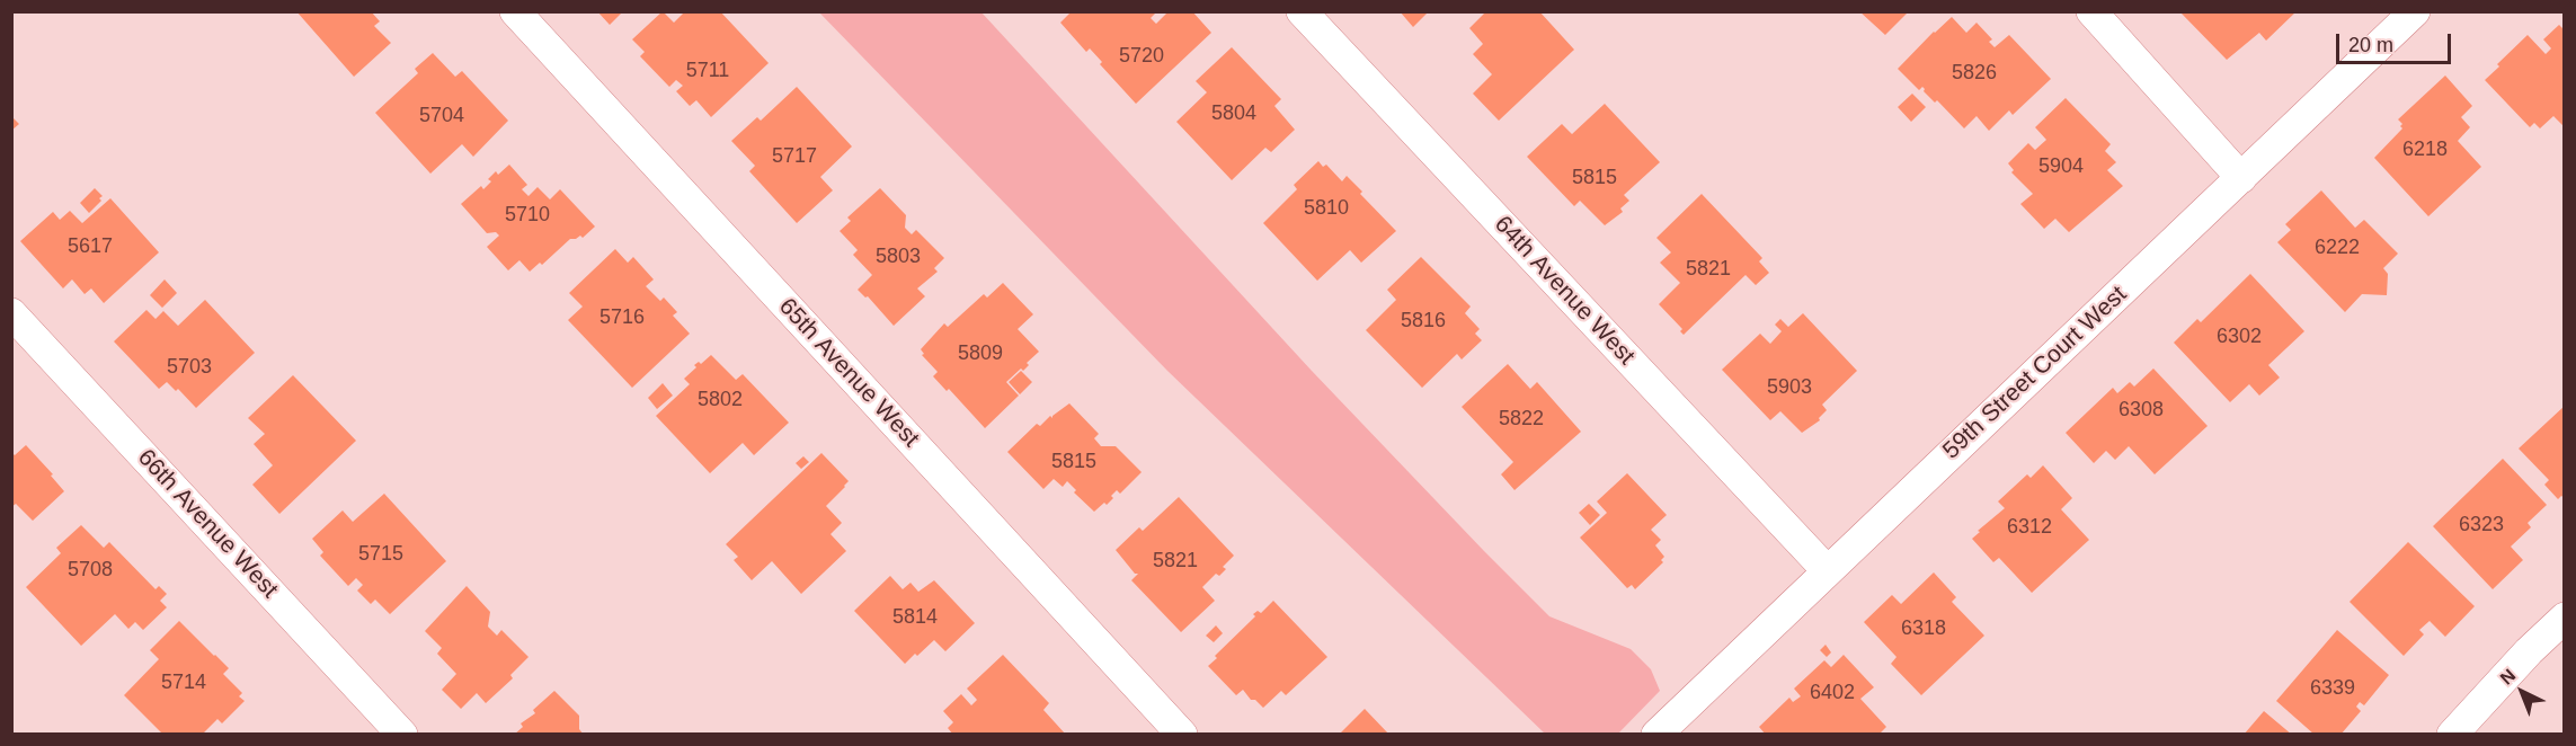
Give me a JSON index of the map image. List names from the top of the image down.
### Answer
{
  "streets": {
    "street": [
      "64th Avenue West",
      "65th Avenue West",
      "59th Street Court West",
      "66th Avenue West"
    ]
  },
  "crossings": [
    ["64th Avenue West", "59th Street Court West"]
  ],
  "house_numbers": [
    "5720",
    "5711",
    "5826",
    "5804",
    "5704",
    "6218",
    "5717",
    "5904",
    "5815",
    "5810",
    "5710",
    "5617",
    "6222",
    "5803",
    "5821",
    "5716",
    "5816",
    "6302",
    "5809",
    "5703",
    "5903",
    "5802",
    "6308",
    "5822",
    "5815",
    "6323",
    "6312",
    "5715",
    "5821",
    "5708",
    "5814",
    "6318",
    "5714",
    "6339",
    "6402"
  ],
  "scale_bar": "20 m",
  "north": "top left"
}
